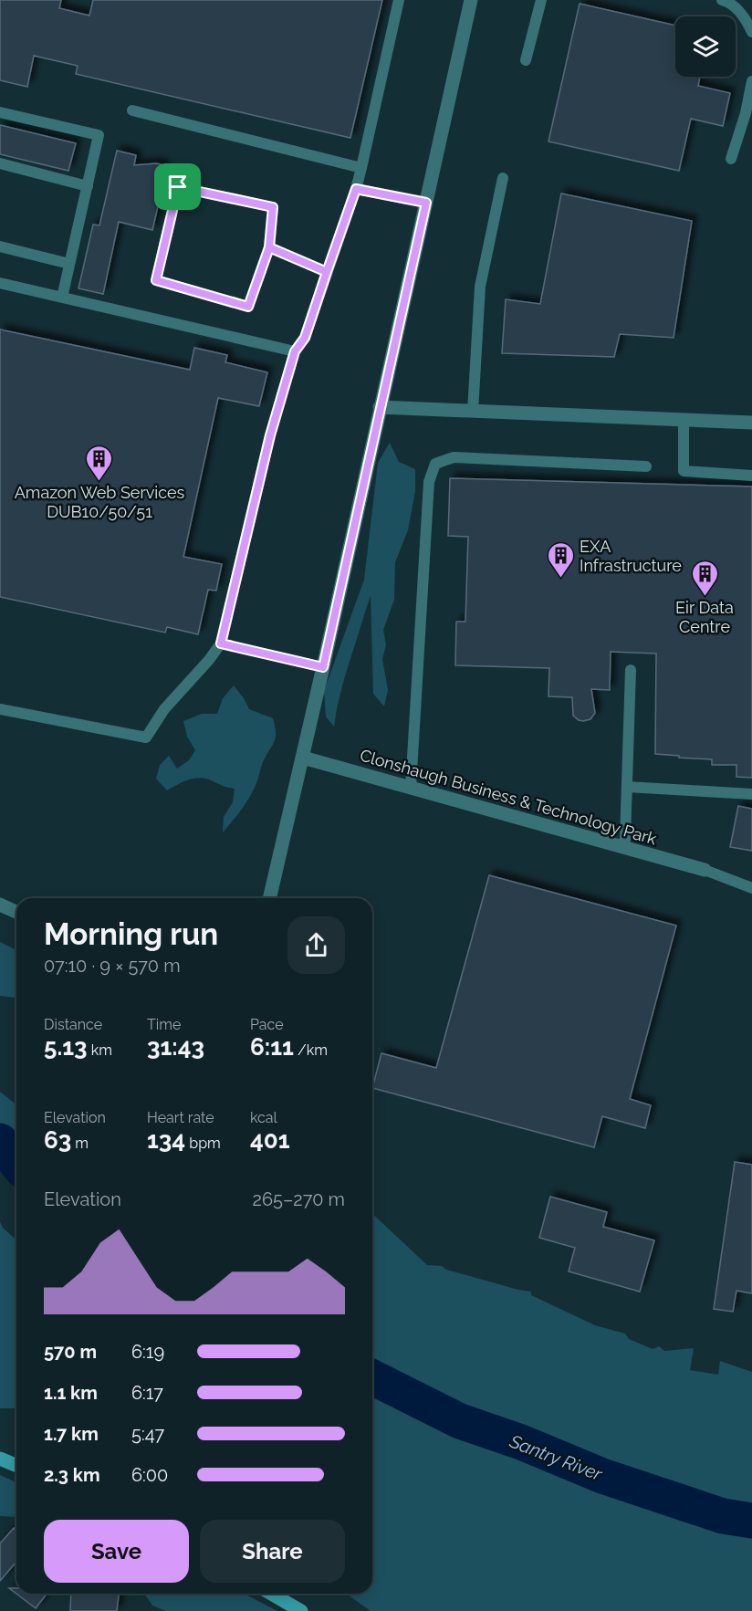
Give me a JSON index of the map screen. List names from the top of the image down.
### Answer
{
  "streets": {
    "street": ["Clonshaugh Business & Technology Park"]
  },
  "water": ["Santry River"],
  "places": {
    "building": ["Amazon Web Services DUB10/50/51", "EXA Infrastructure", "Eir Data Centre"]
  },
  "page": {
    "heading": ["Morning run", "07:10 · 9 × 570 m"],
    "stats": [
      ["Distance", "5.13 km"],
      ["Time", "31:43"],
      ["Pace", "6:11 /km"],
      ["Elevation", "63 m"],
      ["Heart rate", "134 bpm"],
      ["kcal", "401"]
    ],
    "chart": ["Elevation", "265–270 m"],
    "list": [
      {
        "name": "570 m",
        "note": "6:19"
      },
      {
        "name": "1.1 km",
        "note": "6:17"
      },
      {
        "name": "1.7 km",
        "note": "5:47"
      },
      {
        "name": "2.3 km",
        "note": "6:00"
      }
    ],
    "buttons": ["Save", "Share"]
  }
}
